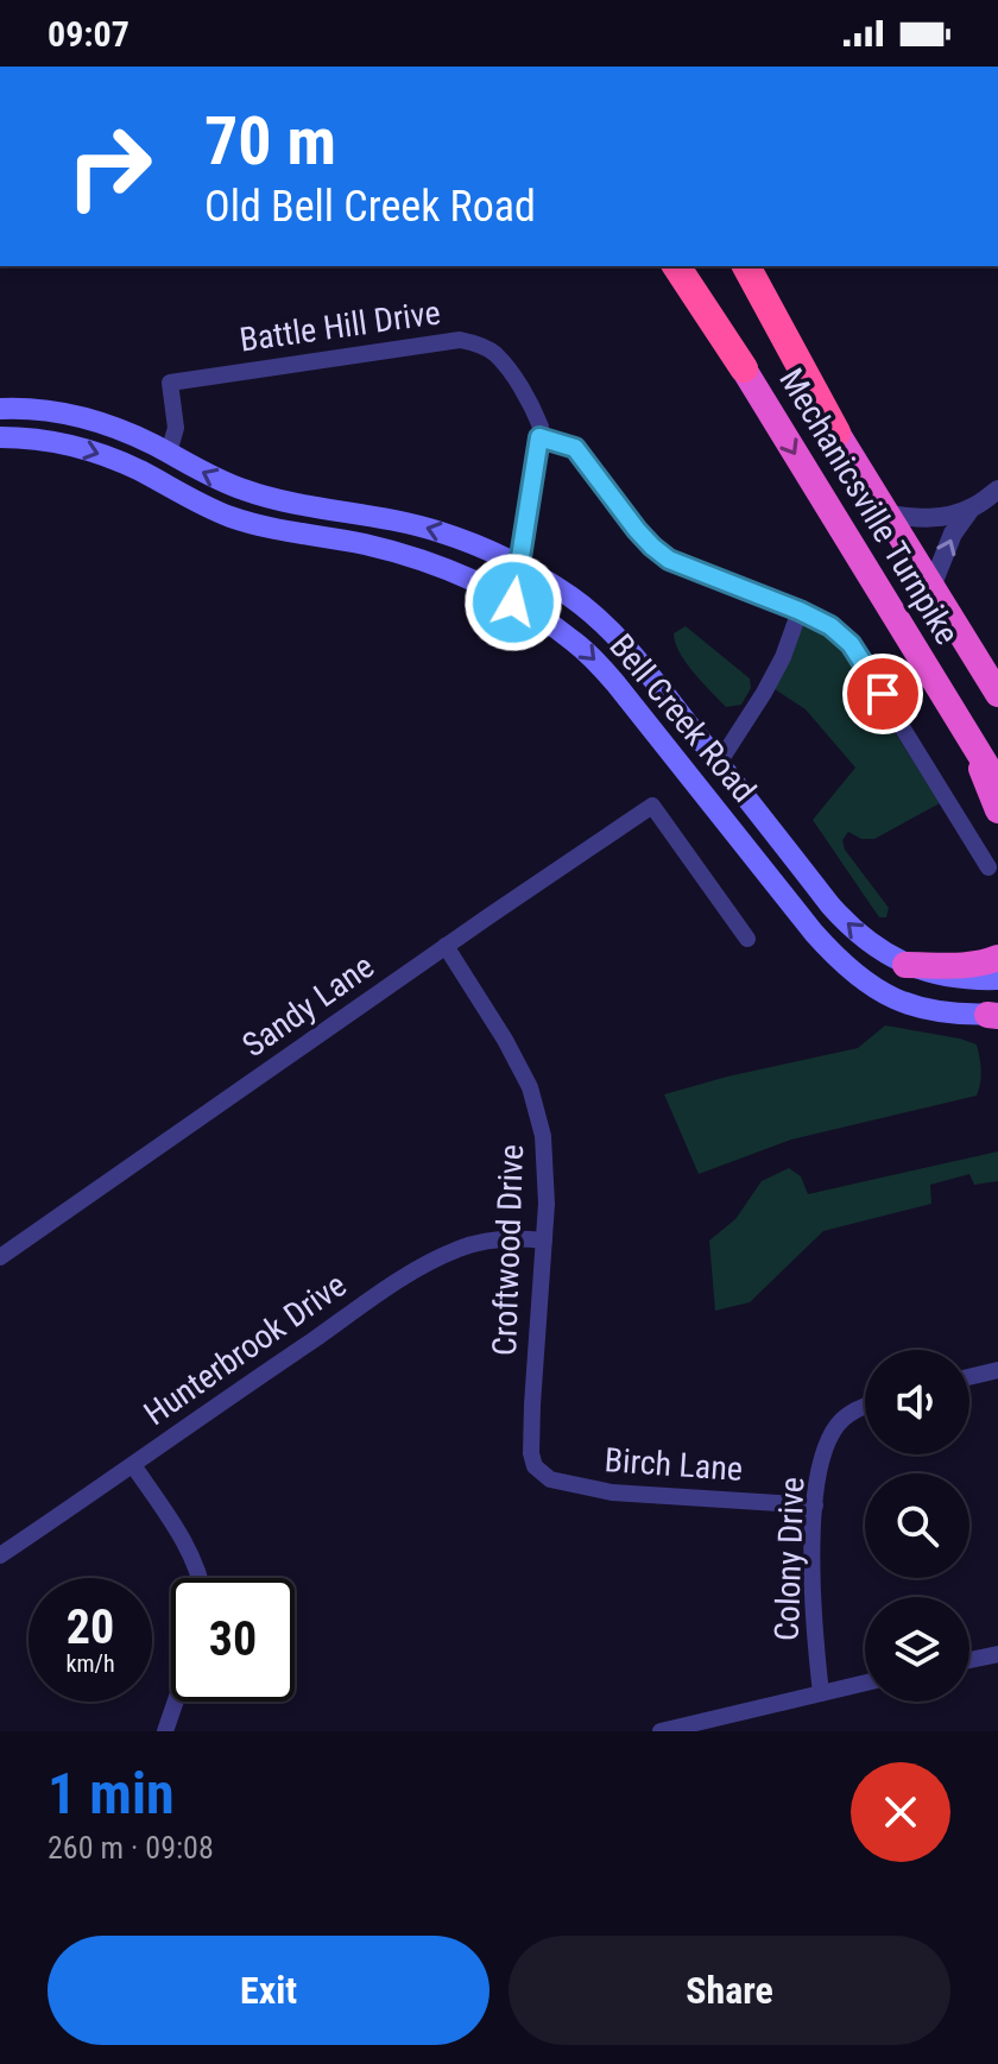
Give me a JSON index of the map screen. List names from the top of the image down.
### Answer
{
  "streets": {
    "highway": ["Mechanicsville Turnpike"],
    "main road": ["Bell Creek Road"],
    "street": [
      "Battle Hill Drive",
      "Sandy Lane",
      "Croftwood Drive",
      "Hunterbrook Drive",
      "Birch Lane",
      "Colony Drive"
    ]
  },
  "crossings": [
    ["Battle Hill Drive", "Bell Creek Road"],
    ["Sandy Lane", "Croftwood Drive"],
    ["Croftwood Drive", "Hunterbrook Drive"],
    ["Croftwood Drive", "Birch Lane"],
    ["Birch Lane", "Colony Drive"]
  ],
  "page": {
    "status": "09:07",
    "turn": ["70 m", "Old Bell Creek Road"],
    "speed": "20 km/h",
    "limit": "30",
    "heading": ["1 min", "260 m · 09:08"],
    "buttons": ["Exit", "Share"]
  }
}
